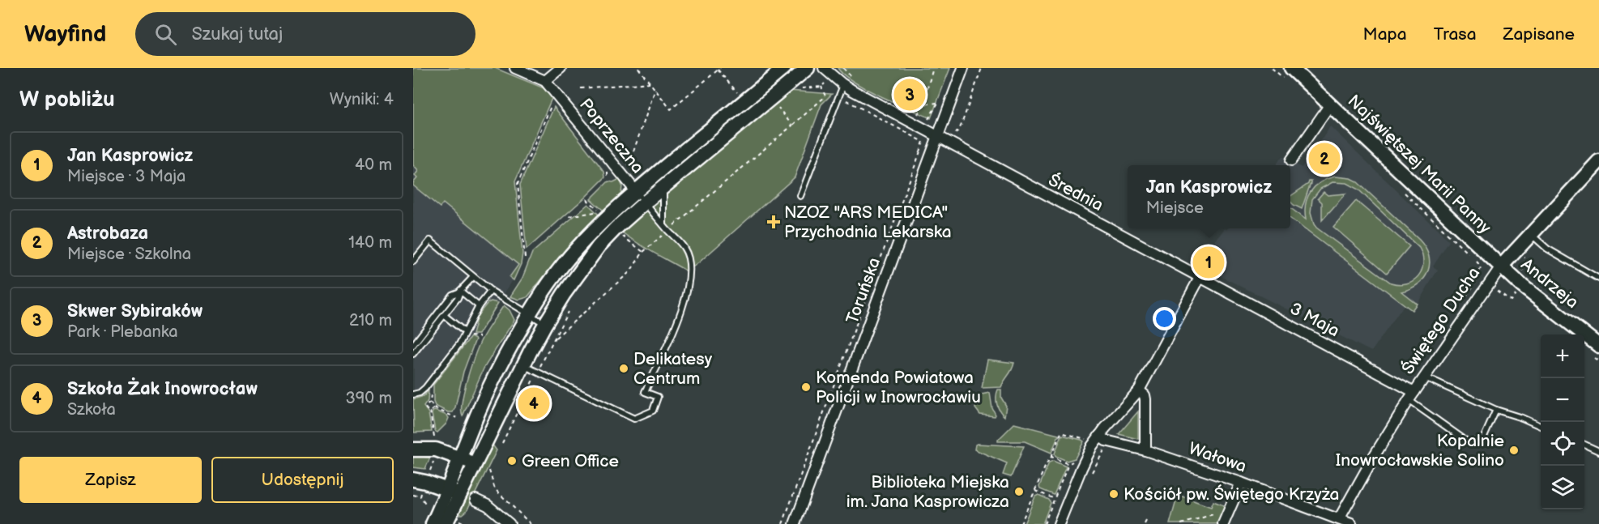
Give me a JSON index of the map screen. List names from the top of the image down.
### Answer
{
  "streets": {
    "main road": ["Najświętszej Marii Panny", "Andrzeja", "Świętego Ducha"],
    "street": [
      "Poprzeczna",
      "Średnia",
      "Toruńska",
      "3 Maja",
      "Wałowa"
    ]
  },
  "crossings": [
    ["Najświętszej Marii Panny", "Andrzeja"],
    ["Najświętszej Marii Panny", "Świętego Ducha"],
    ["Średnia", "Toruńska"],
    ["Średnia", "3 Maja"],
    ["Andrzeja", "Świętego Ducha"],
    ["3 Maja", "Świętego Ducha"],
    ["Świętego Ducha", "Wałowa"]
  ],
  "places": {
    "health": ["NZOZ \"ARS MEDICA\" Przychodnia Lekarska"],
    "other": [
      "Delikatesy Centrum",
      "Komenda Powiatowa Policji w Inowrocławiu",
      "Kopalnie Inowrocławskie Solino",
      "Green Office",
      "Biblioteka Miejska im. Jana Kasprowicza",
      "Kościół pw. Świętego Krzyża"
    ]
  },
  "page": {
    "header": "Wayfind",
    "search": "Szukaj tutaj",
    "nav": ["Mapa", "Trasa", "Zapisane"],
    "heading": ["W pobliżu", "Wyniki: 4"],
    "pins": [
      "3",
      "2",
      "1",
      "4"
    ],
    "list": [
      {
        "mark": "1",
        "name": "Jan Kasprowicz",
        "note": "Miejsce · 3 Maja",
        "value": "40 m"
      },
      {
        "mark": "2",
        "name": "Astrobaza",
        "note": "Miejsce · Szkolna",
        "value": "140 m"
      },
      {
        "mark": "3",
        "name": "Skwer Sybiraków",
        "note": "Park · Plebanka",
        "value": "210 m"
      },
      {
        "mark": "4",
        "name": "Szkoła Żak Inowrocław",
        "note": "Szkoła",
        "value": "390 m"
      }
    ],
    "popup": ["Jan Kasprowicz", "Miejsce"],
    "map_buttons": ["+", "−"],
    "buttons": ["Zapisz", "Udostępnij"]
  }
}
